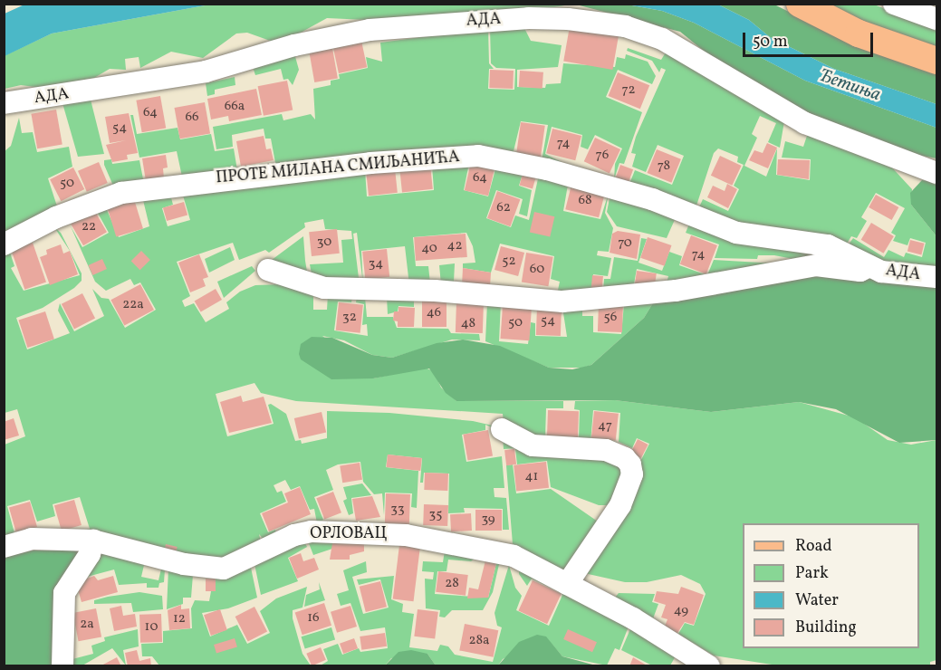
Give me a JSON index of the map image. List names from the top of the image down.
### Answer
{
  "streets": {
    "street": ["АДА", "ПРОТЕ МИЛАНА СМИЉАНИЋА", "ОРЛОВАЦ"]
  },
  "crossings": [
    ["АДА", "ПРОТЕ МИЛАНА СМИЉАНИЋА"]
  ],
  "water": ["Ђетиња"],
  "house_numbers": [
    "72",
    "66a",
    "64",
    "66",
    "54",
    "74",
    "76",
    "78",
    "64",
    "50",
    "68",
    "62",
    "22",
    "30",
    "70",
    "42",
    "40",
    "74",
    "52",
    "34",
    "60",
    "22a",
    "46",
    "32",
    "56",
    "54",
    "50",
    "48",
    "47",
    "41",
    "33",
    "35",
    "39",
    "28",
    "49",
    "16",
    "12",
    "2a",
    "10",
    "28a"
  ],
  "legend": [
    "Road",
    "Park",
    "Water",
    "Building"
  ],
  "scale_bar": "50 m"
}
